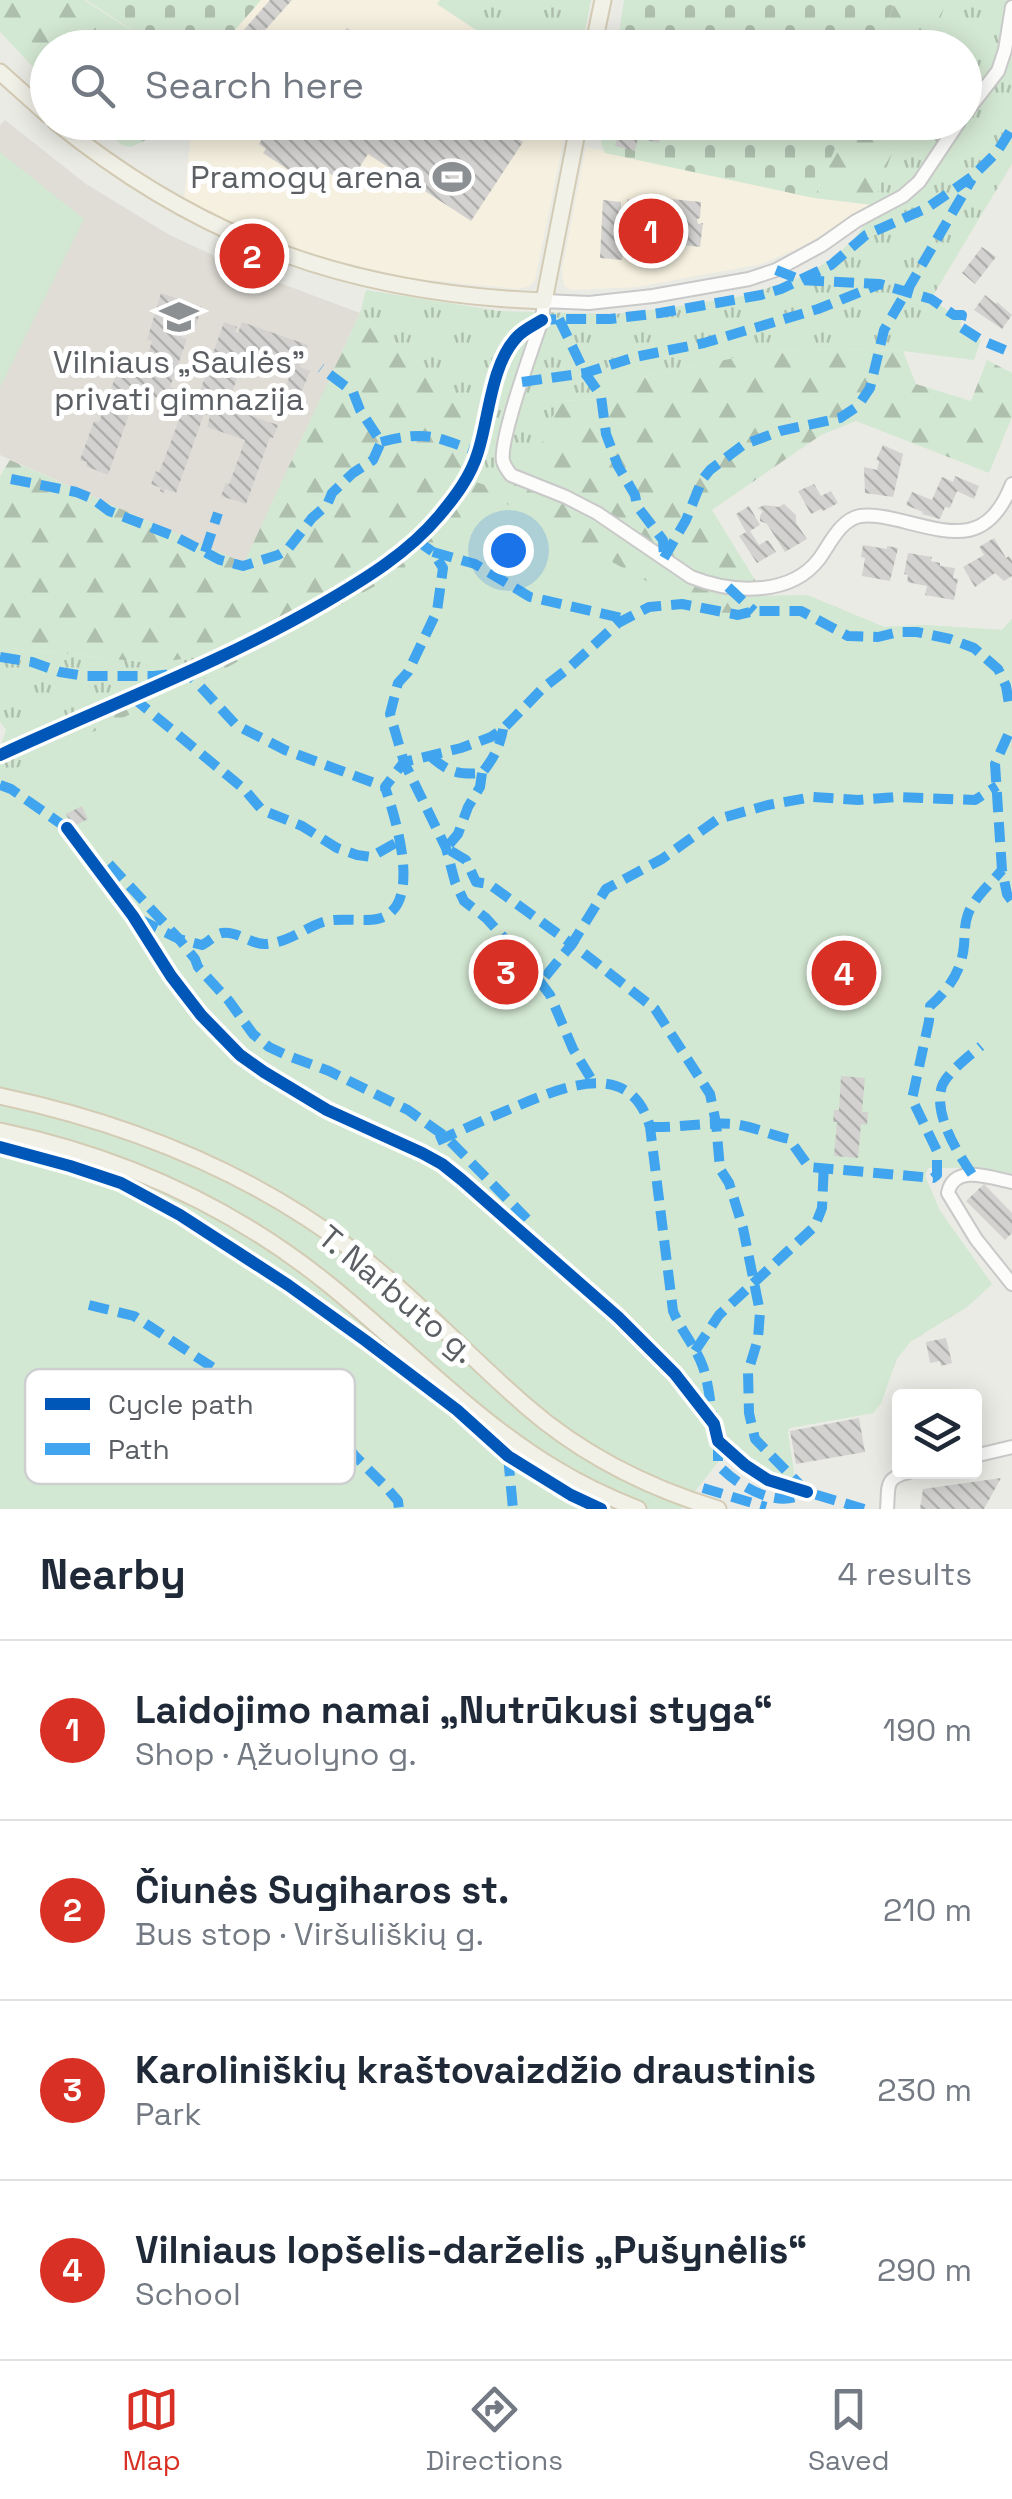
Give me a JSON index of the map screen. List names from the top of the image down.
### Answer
{
  "streets": {
    "main road": ["T. Narbuto g."]
  },
  "places": {
    "sports": ["Pramogų arena"],
    "school or university": ["Vilniaus „Saulės” privati gimnazija"]
  },
  "legend": ["Cycle path", "Path"],
  "page": {
    "search": "Search here",
    "pins": [
      "1",
      "2",
      "3",
      "4"
    ],
    "heading": ["Nearby", "4 results"],
    "list": [
      {
        "mark": "1",
        "name": "Laidojimo namai „Nutrūkusi styga“",
        "note": "Shop · Ąžuolyno g.",
        "value": "190 m"
      },
      {
        "mark": "2",
        "name": "Čiunės Sugiharos st.",
        "note": "Bus stop · Viršuliškių g.",
        "value": "210 m"
      },
      {
        "mark": "3",
        "name": "Karoliniškių kraštovaizdžio draustinis",
        "note": "Park",
        "value": "230 m"
      },
      {
        "mark": "4",
        "name": "Vilniaus lopšelis-darželis „Pušynėlis“",
        "note": "School",
        "value": "290 m"
      }
    ],
    "nav": ["Map", "Directions", "Saved"]
  }
}
